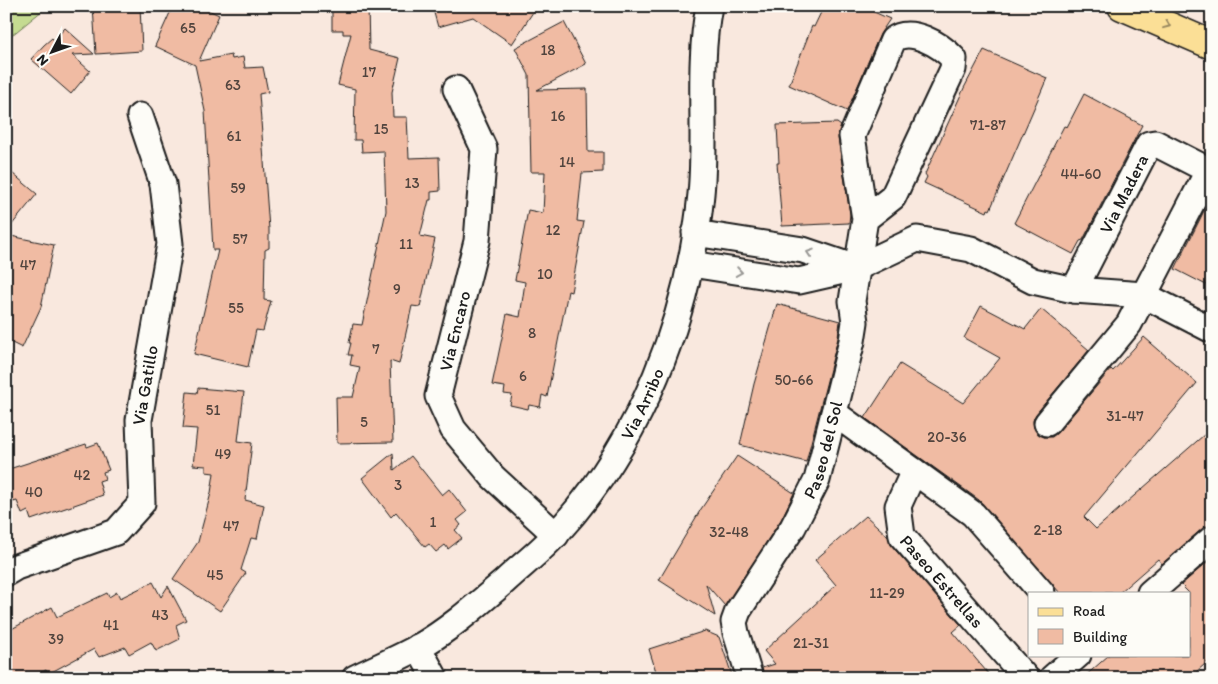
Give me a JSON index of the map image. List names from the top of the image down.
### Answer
{
  "streets": {
    "street": [
      "Via Madera",
      "Via Encaro",
      "Via Gatillo",
      "Via Arribo",
      "Paseo del Sol",
      "Paseo Estrellas"
    ]
  },
  "crossings": [
    ["Via Encaro", "Via Arribo"]
  ],
  "house_numbers": [
    "65",
    "18",
    "17",
    "63",
    "16",
    "71-87",
    "15",
    "61",
    "14",
    "44-60",
    "13",
    "59",
    "12",
    "57",
    "11",
    "47",
    "10",
    "9",
    "55",
    "8",
    "7",
    "6",
    "50-66",
    "51",
    "31-47",
    "5",
    "20-36",
    "49",
    "42",
    "3",
    "40",
    "1",
    "47",
    "2-18",
    "32-48",
    "45",
    "11-29",
    "43",
    "41",
    "39",
    "21-31"
  ],
  "legend": ["Road", "Building"],
  "north": "bottom left"
}
